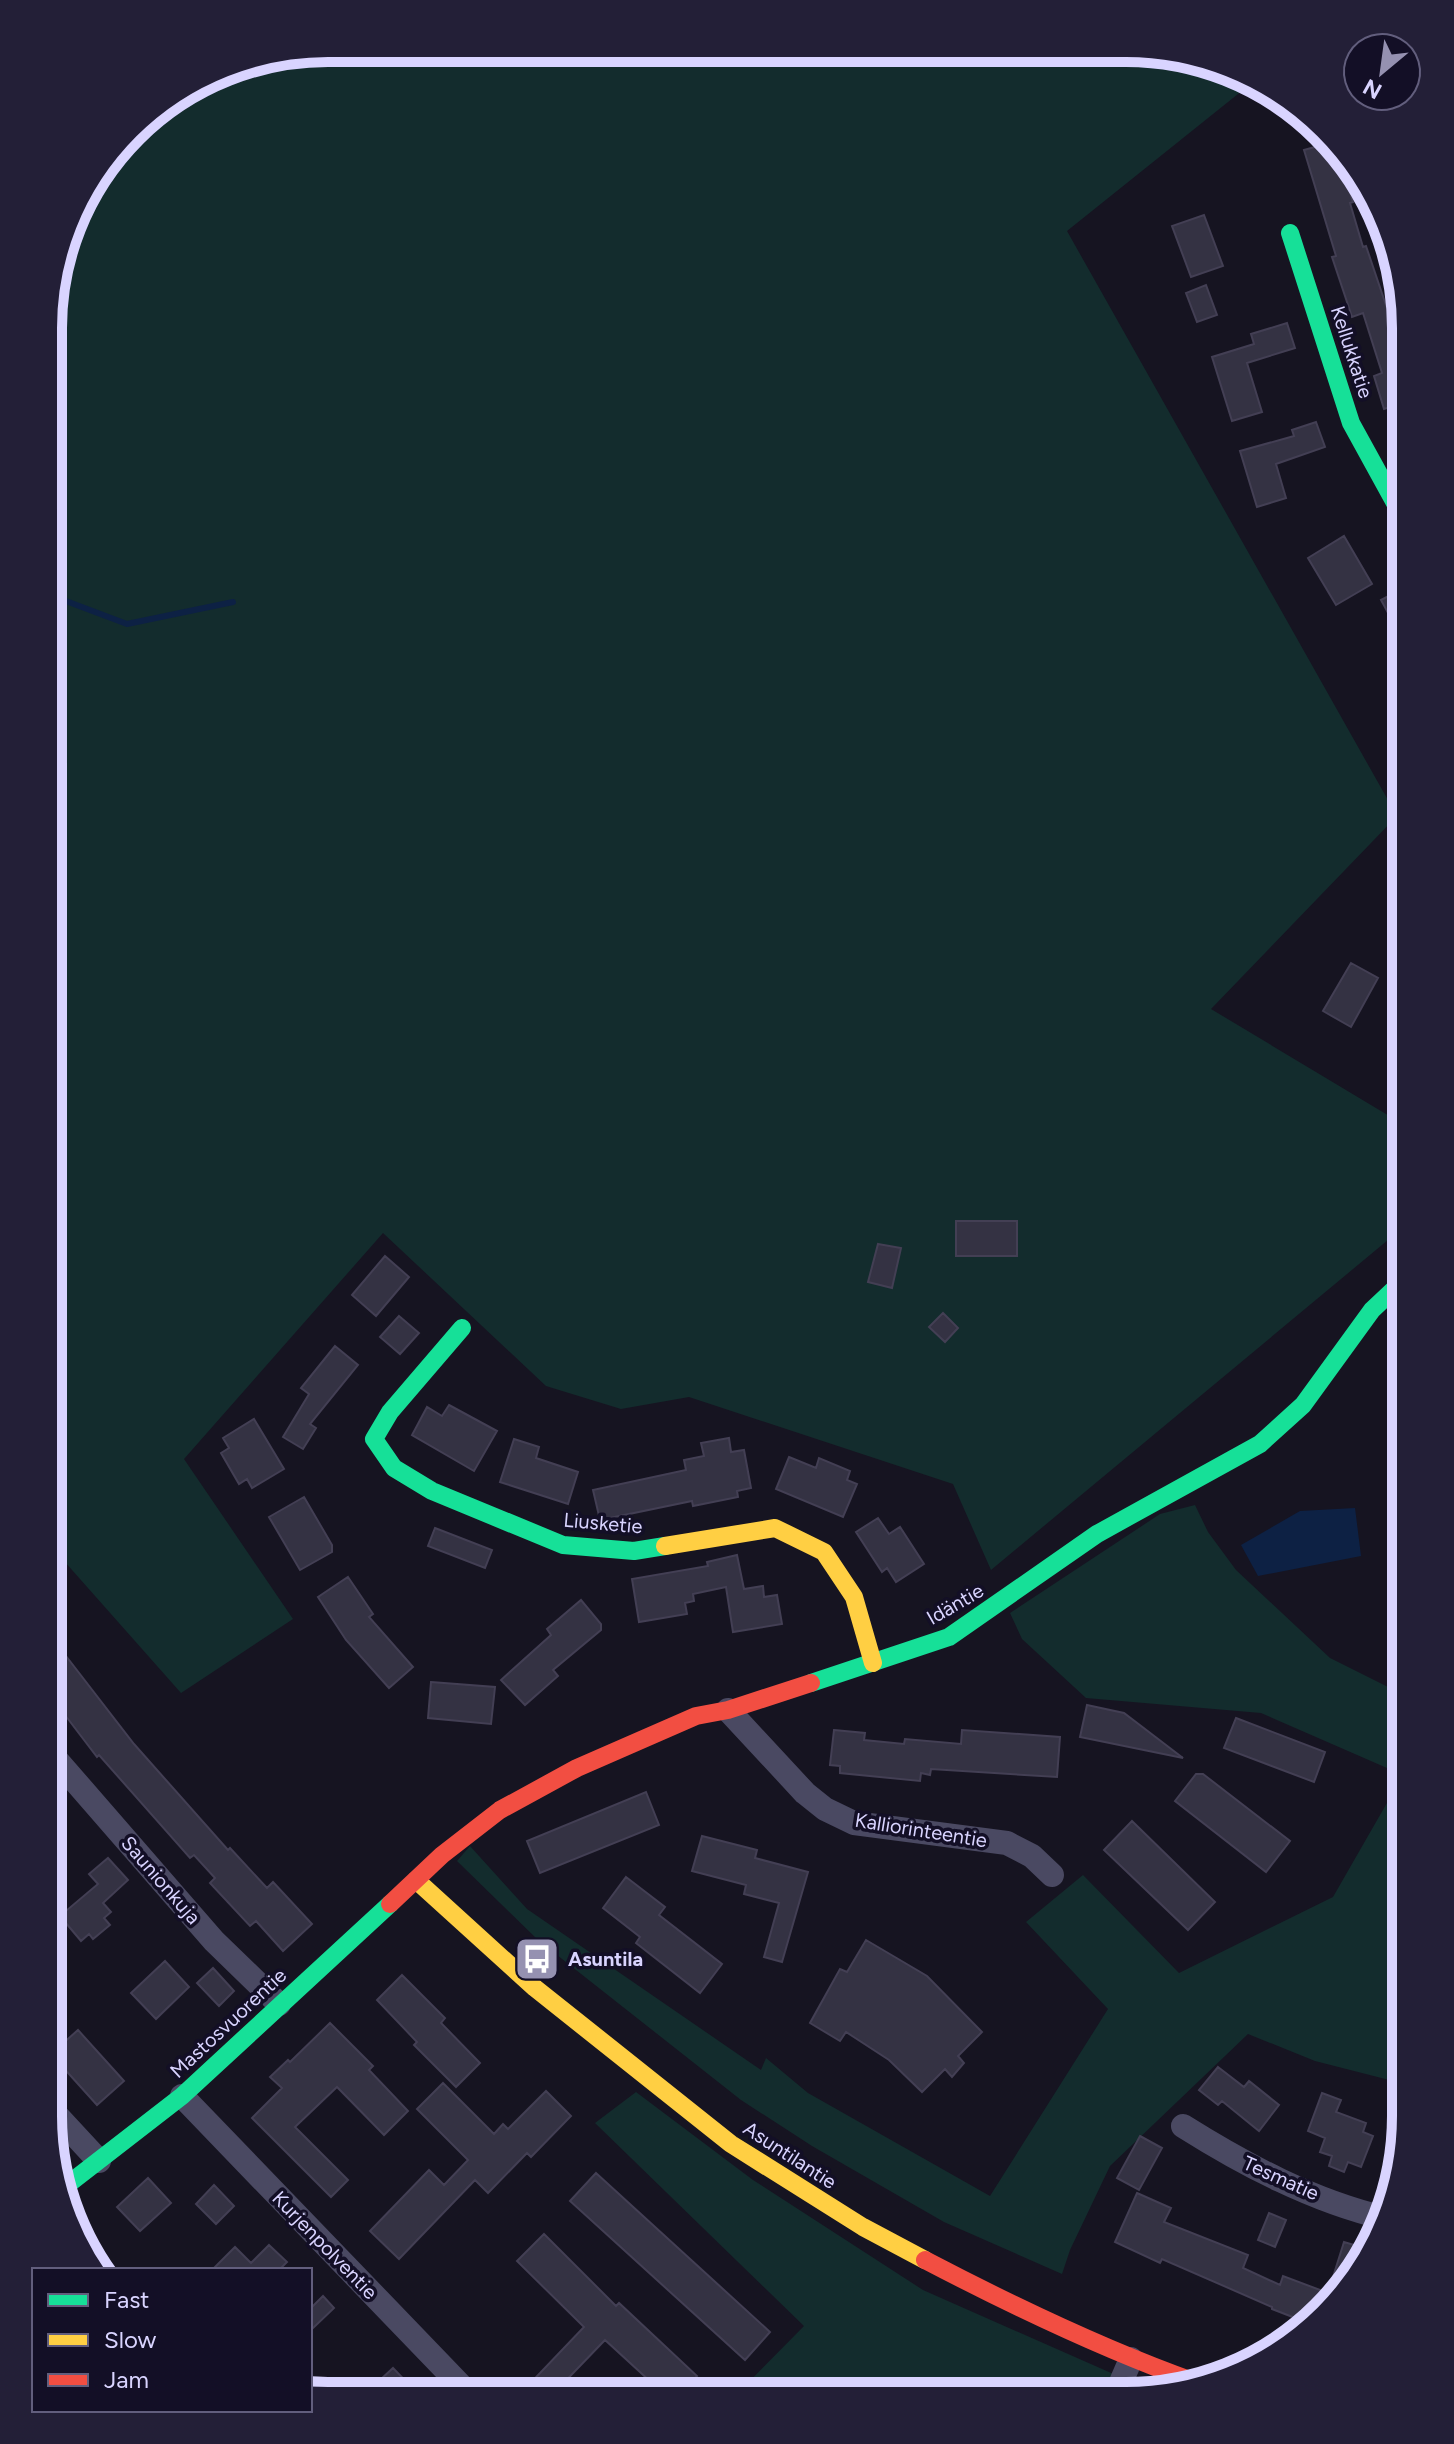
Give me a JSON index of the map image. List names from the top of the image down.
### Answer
{
  "streets": {
    "street": [
      "Kellukkatie",
      "Liusketie",
      "Idäntie",
      "Kalliorinteentie",
      "Saunionkuja",
      "Mastosvuorentie",
      "Asuntilantie",
      "Tesmatie",
      "Kurjenpolventie"
    ]
  },
  "crossings": [
    ["Liusketie", "Idäntie"],
    ["Idäntie", "Kalliorinteentie"],
    ["Idäntie", "Mastosvuorentie"],
    ["Idäntie", "Asuntilantie"],
    ["Saunionkuja", "Mastosvuorentie"],
    ["Mastosvuorentie", "Asuntilantie"],
    ["Mastosvuorentie", "Kurjenpolventie"]
  ],
  "places": {
    "bus stop": ["Asuntila"]
  },
  "legend": ["Fast", "Slow", "Jam"],
  "north": "bottom left"
}
